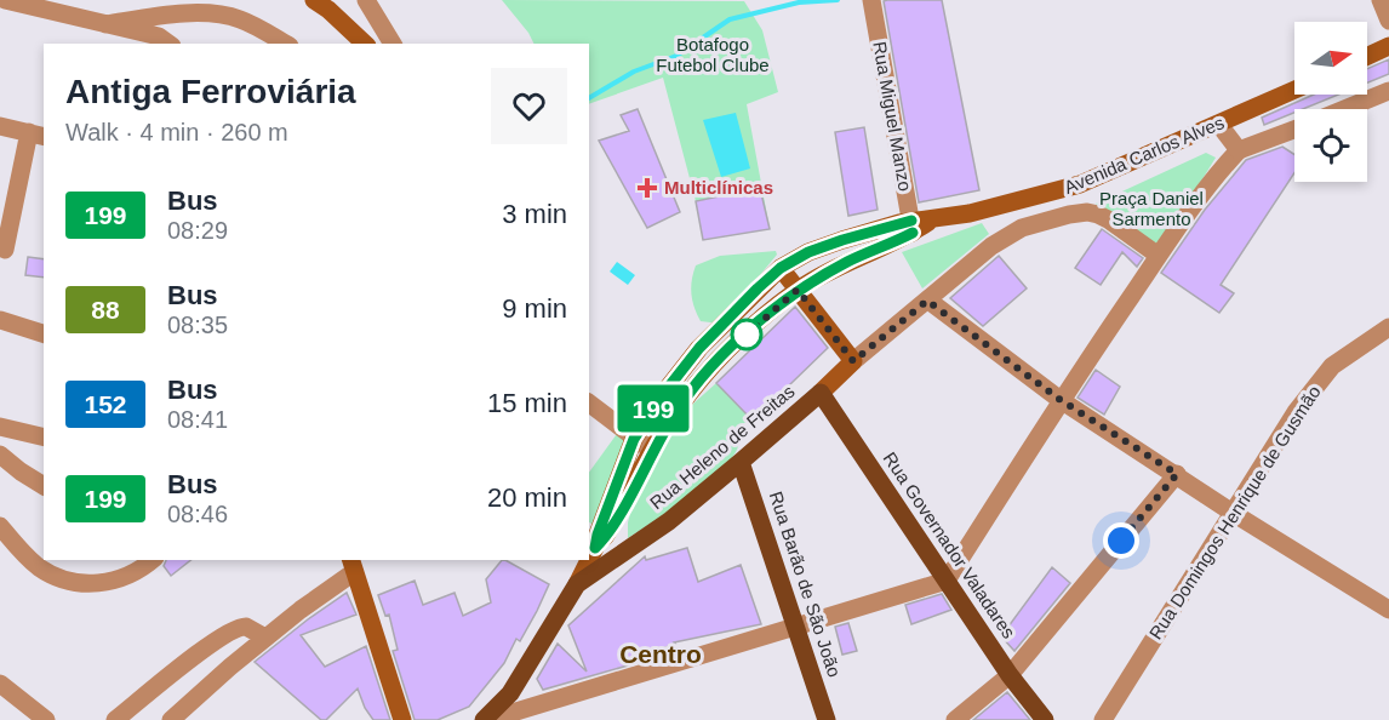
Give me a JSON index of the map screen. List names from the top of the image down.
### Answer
{
  "streets": {
    "main road": [
      "Avenida Carlos Alves",
      "Rua Heleno de Freitas",
      "Rua Governador Valadares",
      "Rua Barão de São João"
    ],
    "street": ["Rua Miguel Manzo", "Rua Domingos Henrique de Gusmão"]
  },
  "crossings": [
    ["Rua Miguel Manzo", "Avenida Carlos Alves"],
    ["Rua Heleno de Freitas", "Rua Governador Valadares"],
    ["Rua Heleno de Freitas", "Rua Barão de São João"]
  ],
  "districts": ["Centro"],
  "parks": ["Botafogo Futebol Clube", "Praça Daniel Sarmento"],
  "places": {
    "health": ["Multiclínicas"]
  },
  "lines": ["bus line 199"],
  "north": "right",
  "page": {
    "on_map": "199",
    "heading": ["Antiga Ferroviária", "Walk · 4 min · 260 m"],
    "list": [
      {
        "mark": "199",
        "name": "Bus",
        "note": "08:29",
        "value": "3 min"
      },
      {
        "mark": "88",
        "name": "Bus",
        "note": "08:35",
        "value": "9 min"
      },
      {
        "mark": "152",
        "name": "Bus",
        "note": "08:41",
        "value": "15 min"
      },
      {
        "mark": "199",
        "name": "Bus",
        "note": "08:46",
        "value": "20 min"
      }
    ]
  }
}
